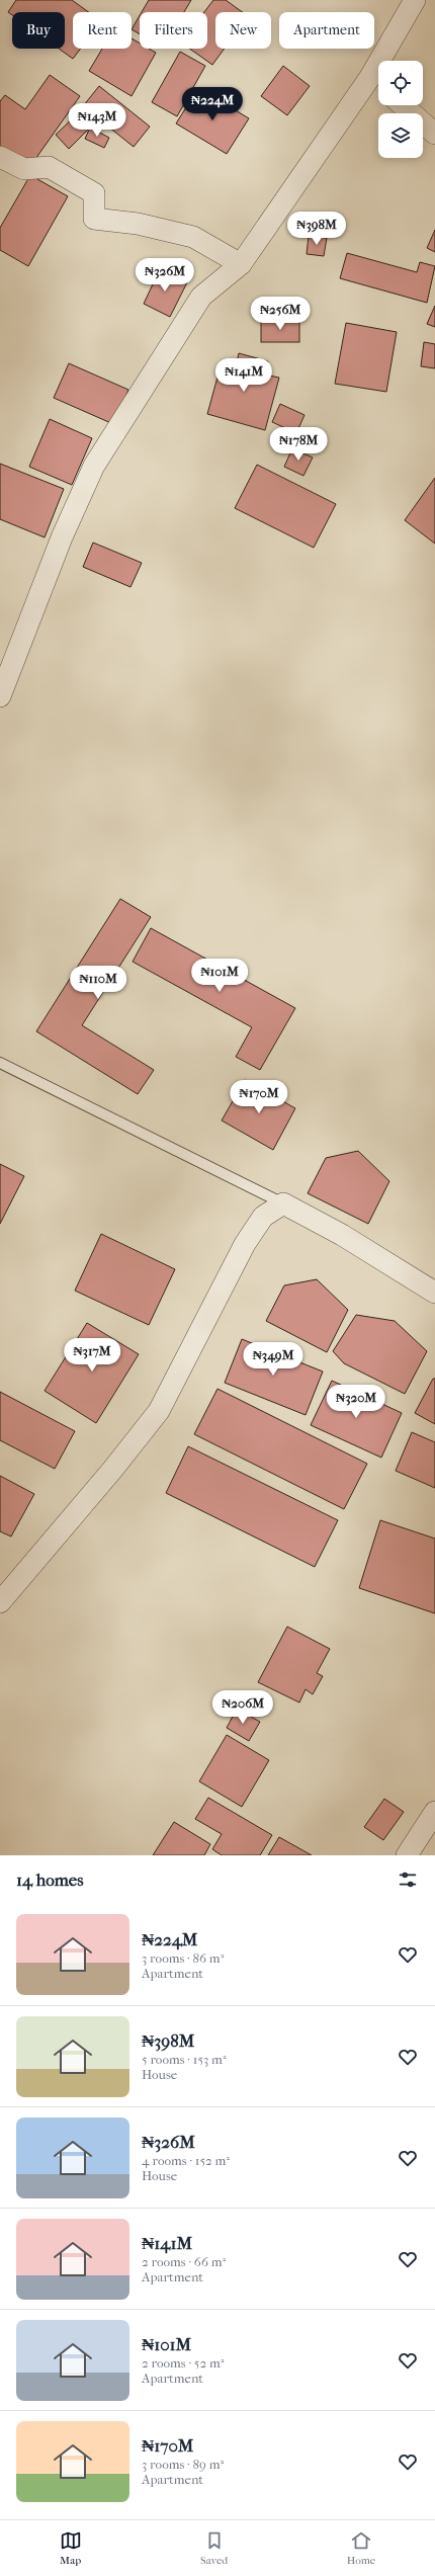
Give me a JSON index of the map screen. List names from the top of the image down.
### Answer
{
  "page": {
    "chip": [
      "Buy",
      "Rent",
      "Filters",
      "New",
      "Apartment"
    ],
    "price": [
      "₦224M",
      "₦143M",
      "₦398M",
      "₦326M",
      "₦256M",
      "₦141M",
      "₦178M",
      "₦101M",
      "₦110M",
      "₦170M",
      "₦317M",
      "₦349M",
      "₦320M",
      "₦206M"
    ],
    "heading": "14 homes",
    "list": [
      {
        "name": "₦224M",
        "note": "3 rooms · 86 m² · Apartment"
      },
      {
        "name": "₦398M",
        "note": "5 rooms · 153 m² · House"
      },
      {
        "name": "₦326M",
        "note": "4 rooms · 152 m² · House"
      },
      {
        "name": "₦141M",
        "note": "2 rooms · 66 m² · Apartment"
      },
      {
        "name": "₦101M",
        "note": "2 rooms · 52 m² · Apartment"
      },
      {
        "name": "₦170M",
        "note": "3 rooms · 89 m² · Apartment"
      }
    ],
    "tabs": ["Map", "Saved", "Home"]
  }
}
